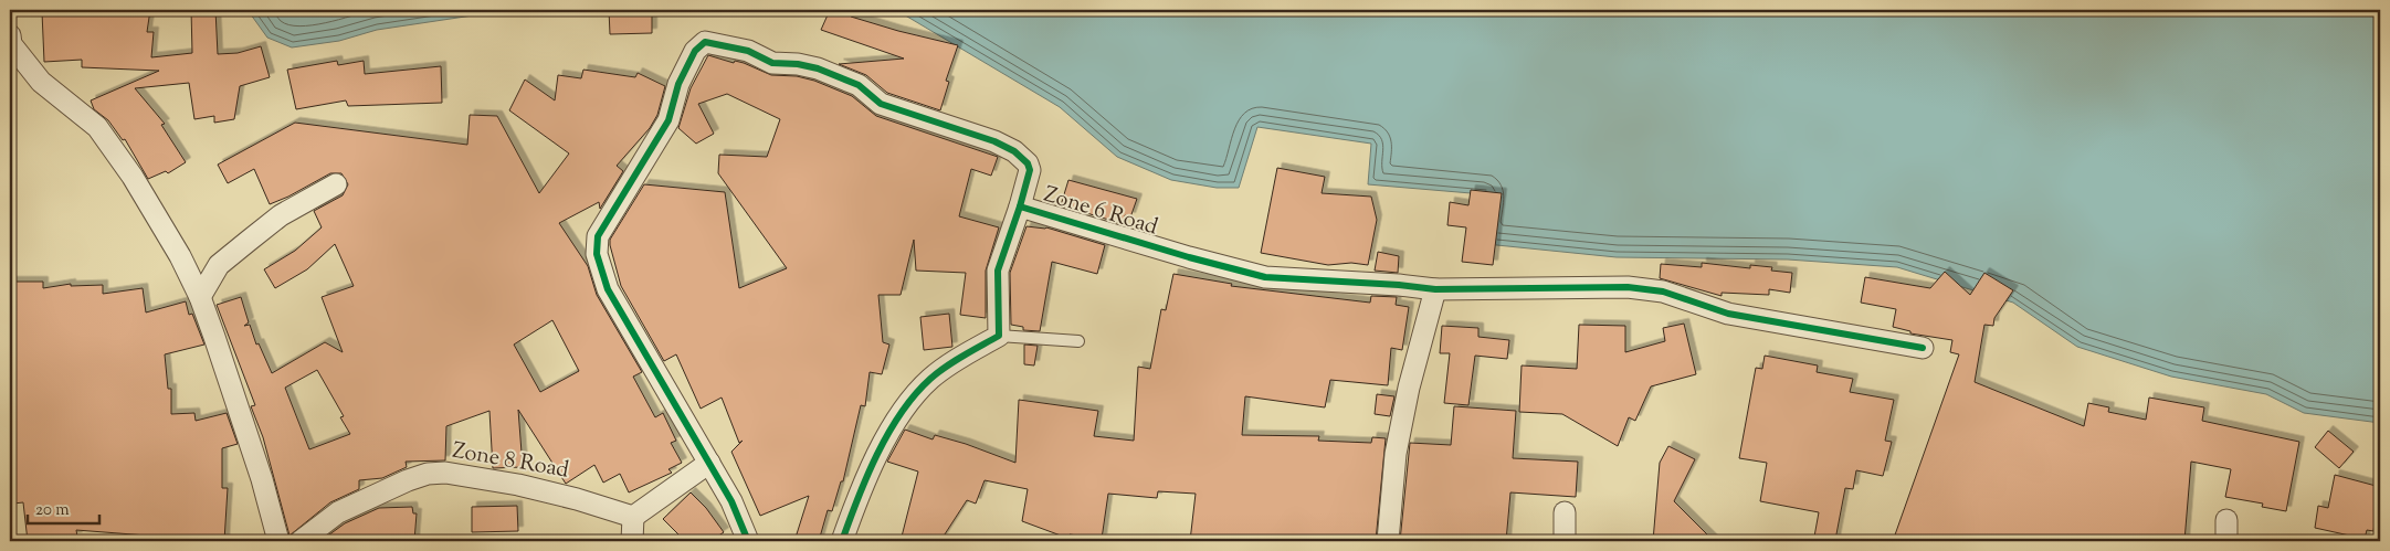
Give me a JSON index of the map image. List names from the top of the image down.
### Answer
{
  "streets": {
    "street": ["Zone 6 Road", "Zone 8 Road"]
  },
  "scale_bar": "20 m"
}
